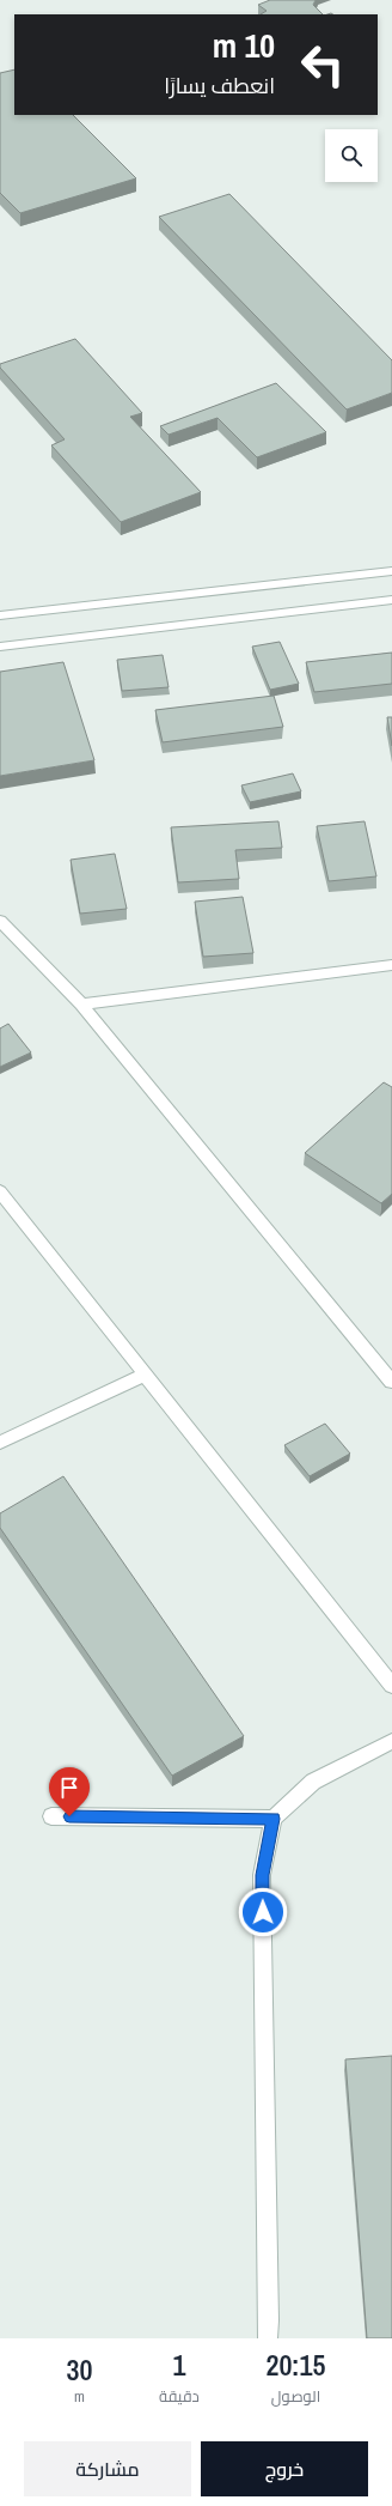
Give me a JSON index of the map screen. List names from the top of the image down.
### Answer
{
  "page": {
    "turn": ["10 m", "انعطف يسارًا"],
    "eta": [
      "20:15",
      "الوصول",
      "1",
      "دقيقة",
      "30",
      "m"
    ],
    "buttons": ["خروج", "مشاركة"]
  }
}
